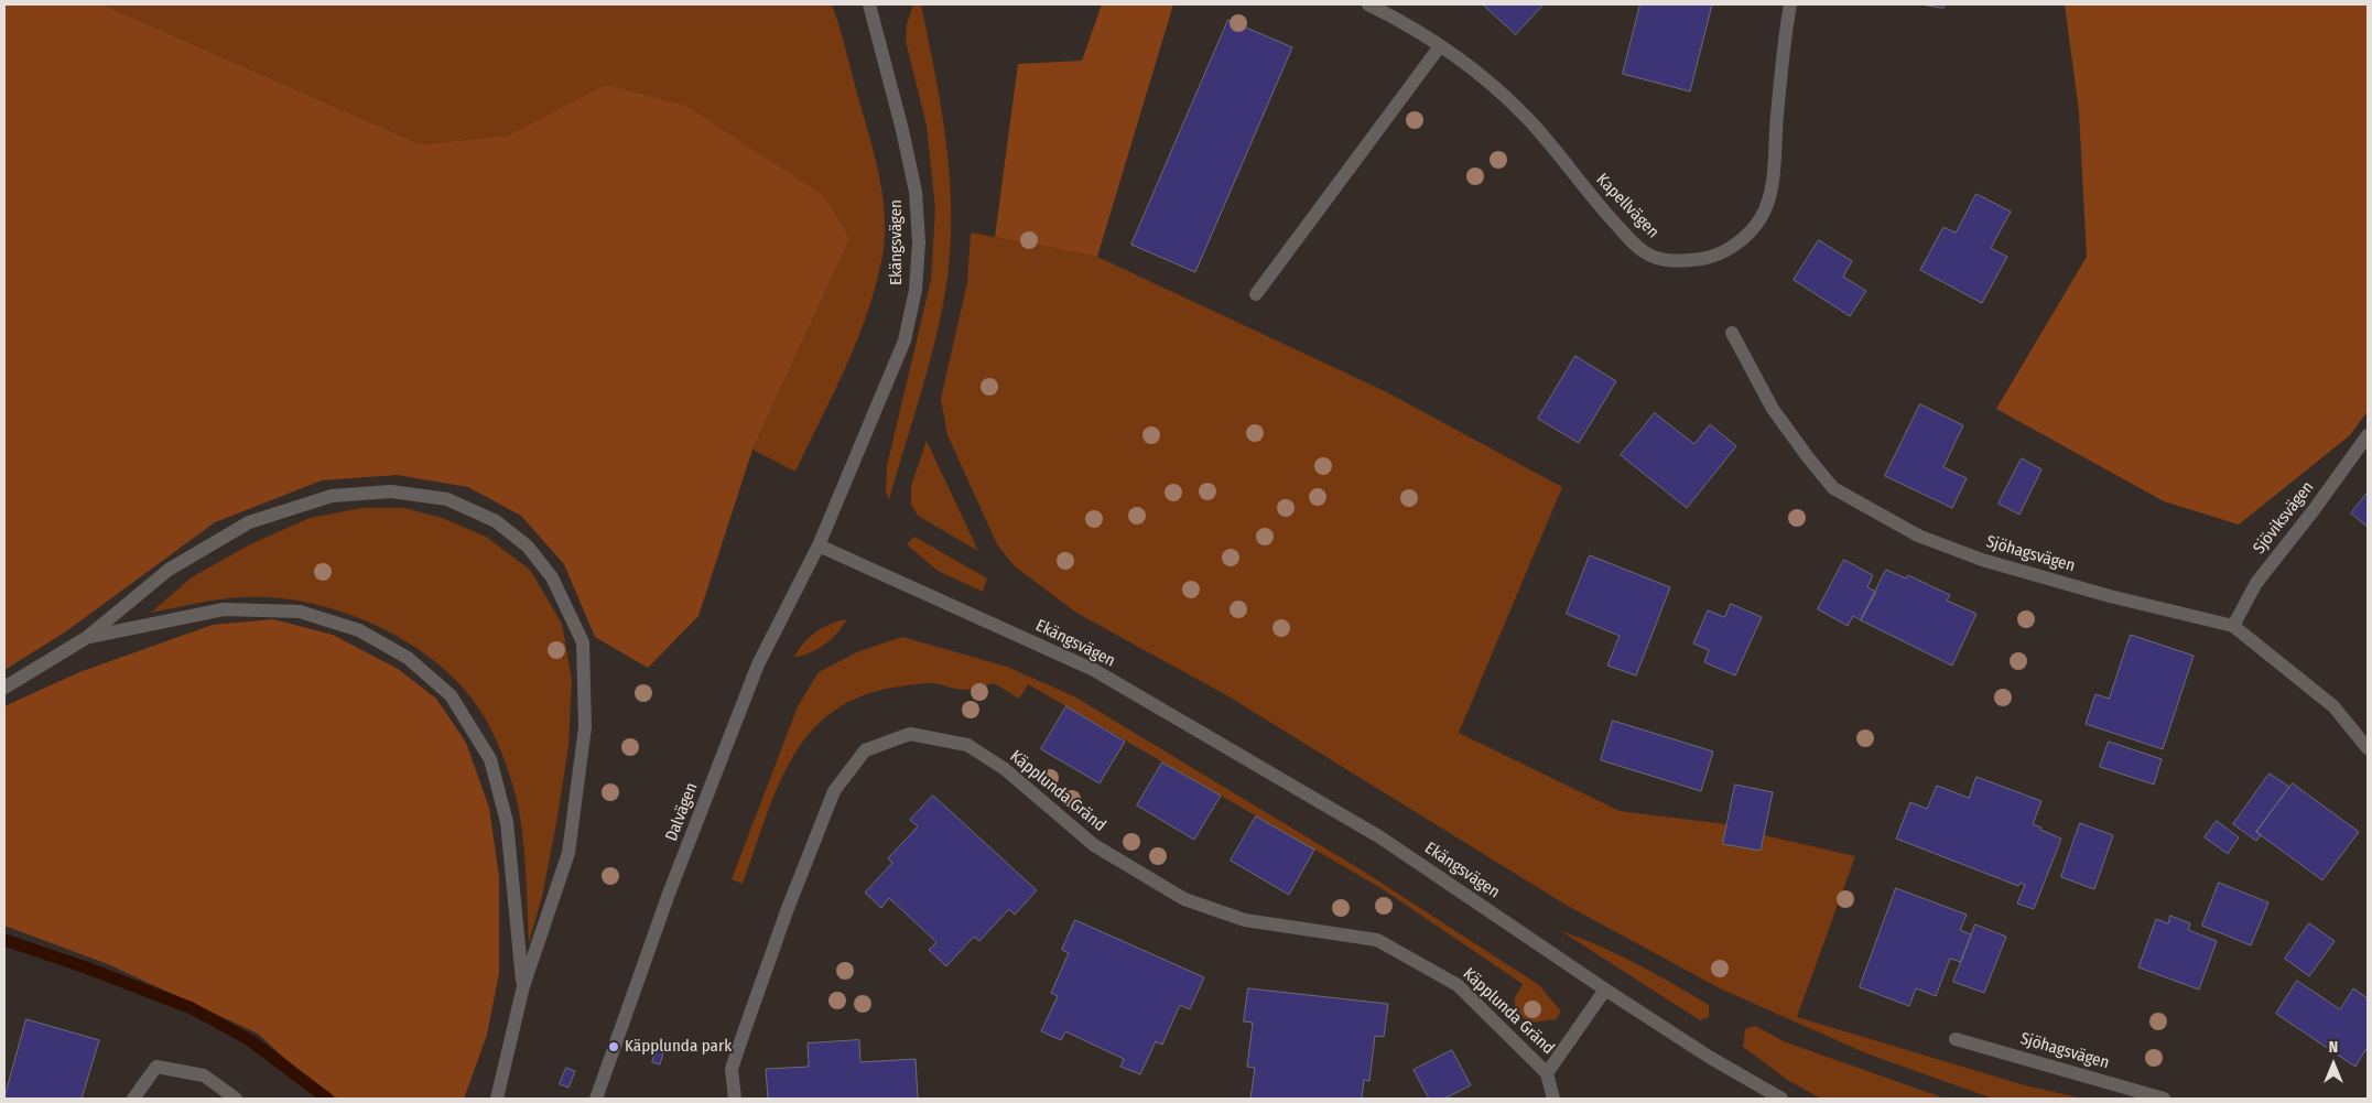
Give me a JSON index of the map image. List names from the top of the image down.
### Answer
{
  "streets": {
    "street": [
      "Kapellvägen",
      "Ekängsvägen",
      "Sjöviksvägen",
      "Sjöhagsvägen",
      "Käpplunda Gränd",
      "Dalvägen"
    ]
  },
  "crossings": [
    ["Ekängsvägen", "Käpplunda Gränd"],
    ["Ekängsvägen", "Dalvägen"],
    ["Sjöviksvägen", "Sjöhagsvägen"]
  ],
  "places": ["Käpplunda park"],
  "north": "top"
}
